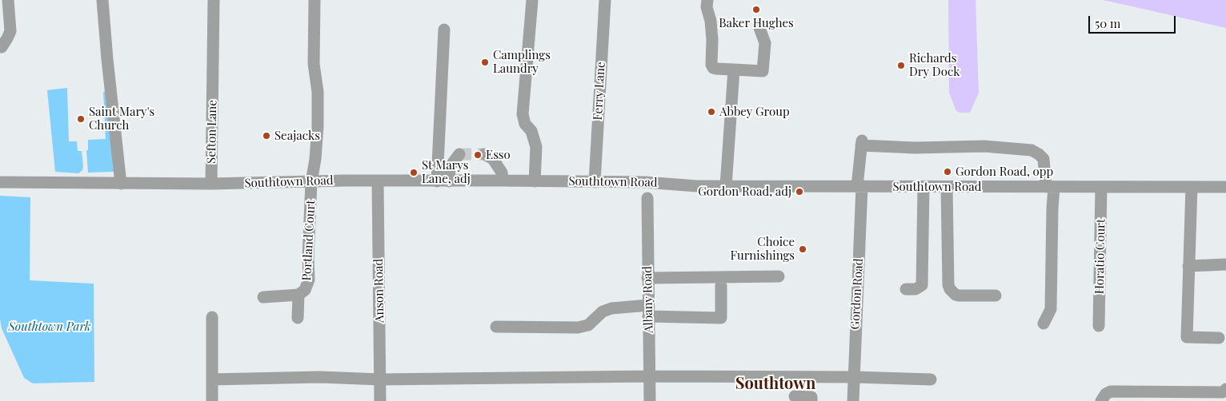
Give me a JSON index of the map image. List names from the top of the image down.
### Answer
{
  "streets": {
    "street": [
      "Ferry Lane",
      "Sefton Lane",
      "Southtown Road",
      "Portland Court",
      "Horatio Court",
      "Anson Road",
      "Gordon Road",
      "Albany Road"
    ]
  },
  "crossings": [
    ["Ferry Lane", "Southtown Road"],
    ["Sefton Lane", "Southtown Road"],
    ["Southtown Road", "Portland Court"],
    ["Southtown Road", "Horatio Court"],
    ["Southtown Road", "Anson Road"],
    ["Southtown Road", "Gordon Road"]
  ],
  "districts": ["Southtown"],
  "parks": ["Southtown Park"],
  "places": [
    "Baker Hughes",
    "Camplings Laundry",
    "Richards Dry Dock",
    "Abbey Group",
    "Saint Mary's Church",
    "Seajacks",
    "Esso",
    "Gordon Road, opp",
    "St Marys Lane, adj",
    "Gordon Road, adj",
    "Choice Furnishings"
  ],
  "scale_bar": "50 m"
}
